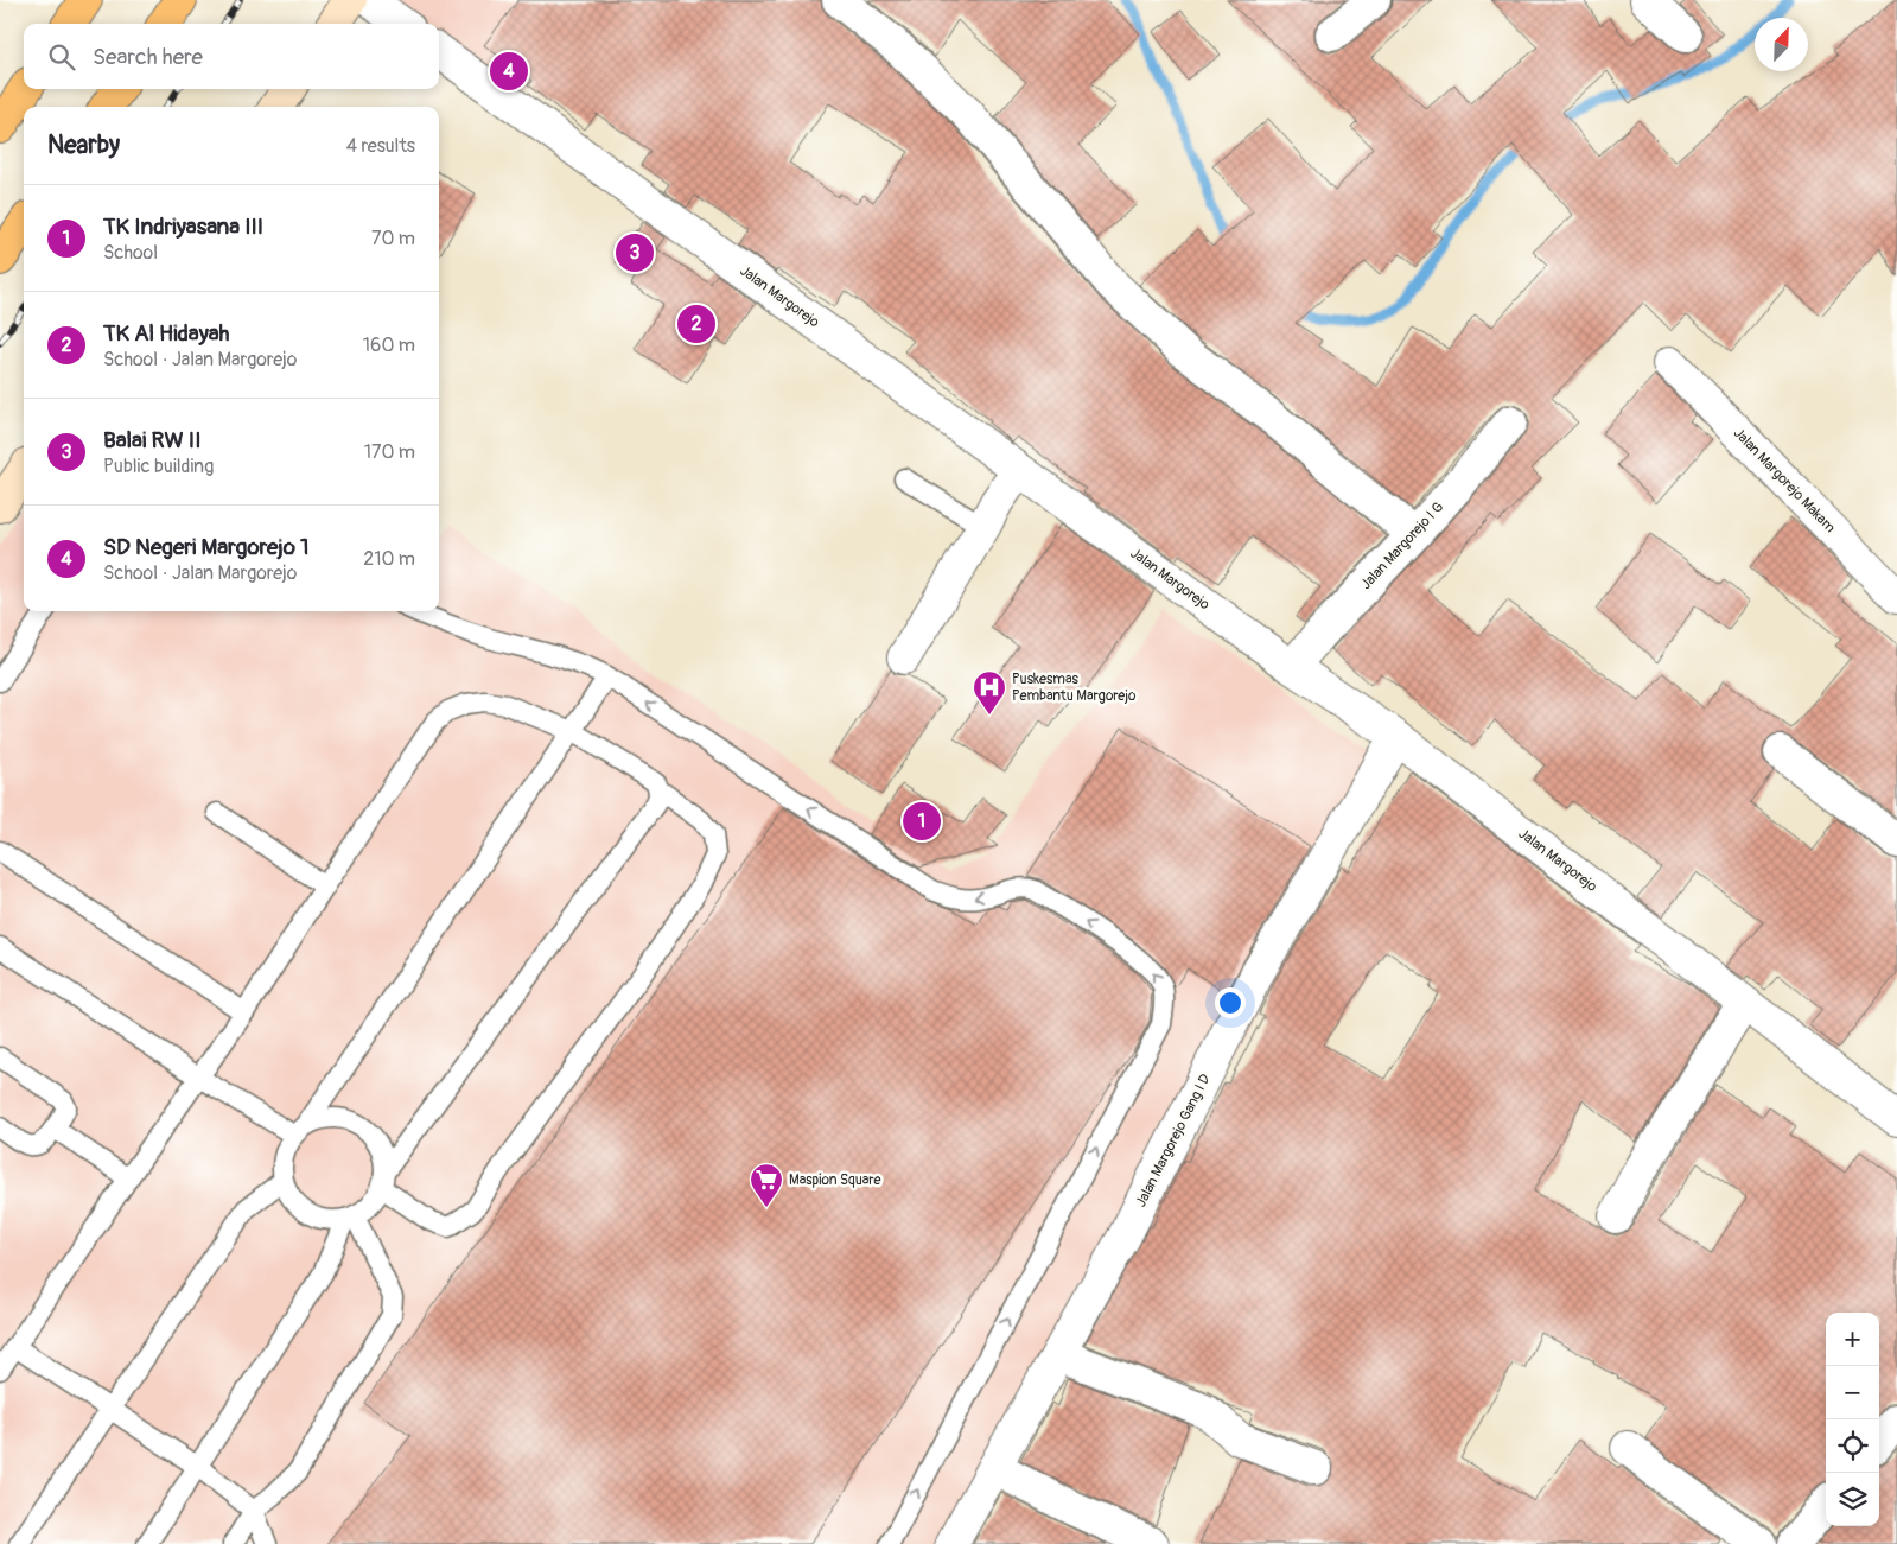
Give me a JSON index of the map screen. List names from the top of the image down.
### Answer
{
  "streets": {
    "street": [
      "Jalan Margorejo",
      "Jalan Margorejo Makam",
      "Jalan Margorejo I G",
      "Jalan Margorejo Gang I D"
    ]
  },
  "crossings": [
    ["Jalan Margorejo", "Jalan Margorejo I G"],
    ["Jalan Margorejo", "Jalan Margorejo Gang I D"]
  ],
  "places": {
    "hospital": ["Puskesmas Pembantu Margorejo"],
    "supermarket": ["Maspion Square"]
  },
  "north": "top right",
  "page": {
    "search": "Search here",
    "pins": [
      "4",
      "3",
      "2",
      "1"
    ],
    "heading": ["Nearby", "4 results"],
    "list": [
      {
        "mark": "1",
        "name": "TK Indriyasana III",
        "note": "School",
        "value": "70 m"
      },
      {
        "mark": "2",
        "name": "TK Al Hidayah",
        "note": "School · Jalan Margorejo",
        "value": "160 m"
      },
      {
        "mark": "3",
        "name": "Balai RW II",
        "note": "Public building",
        "value": "170 m"
      },
      {
        "mark": "4",
        "name": "SD Negeri Margorejo 1",
        "note": "School · Jalan Margorejo",
        "value": "210 m"
      }
    ],
    "map_buttons": ["+", "−"]
  }
}
